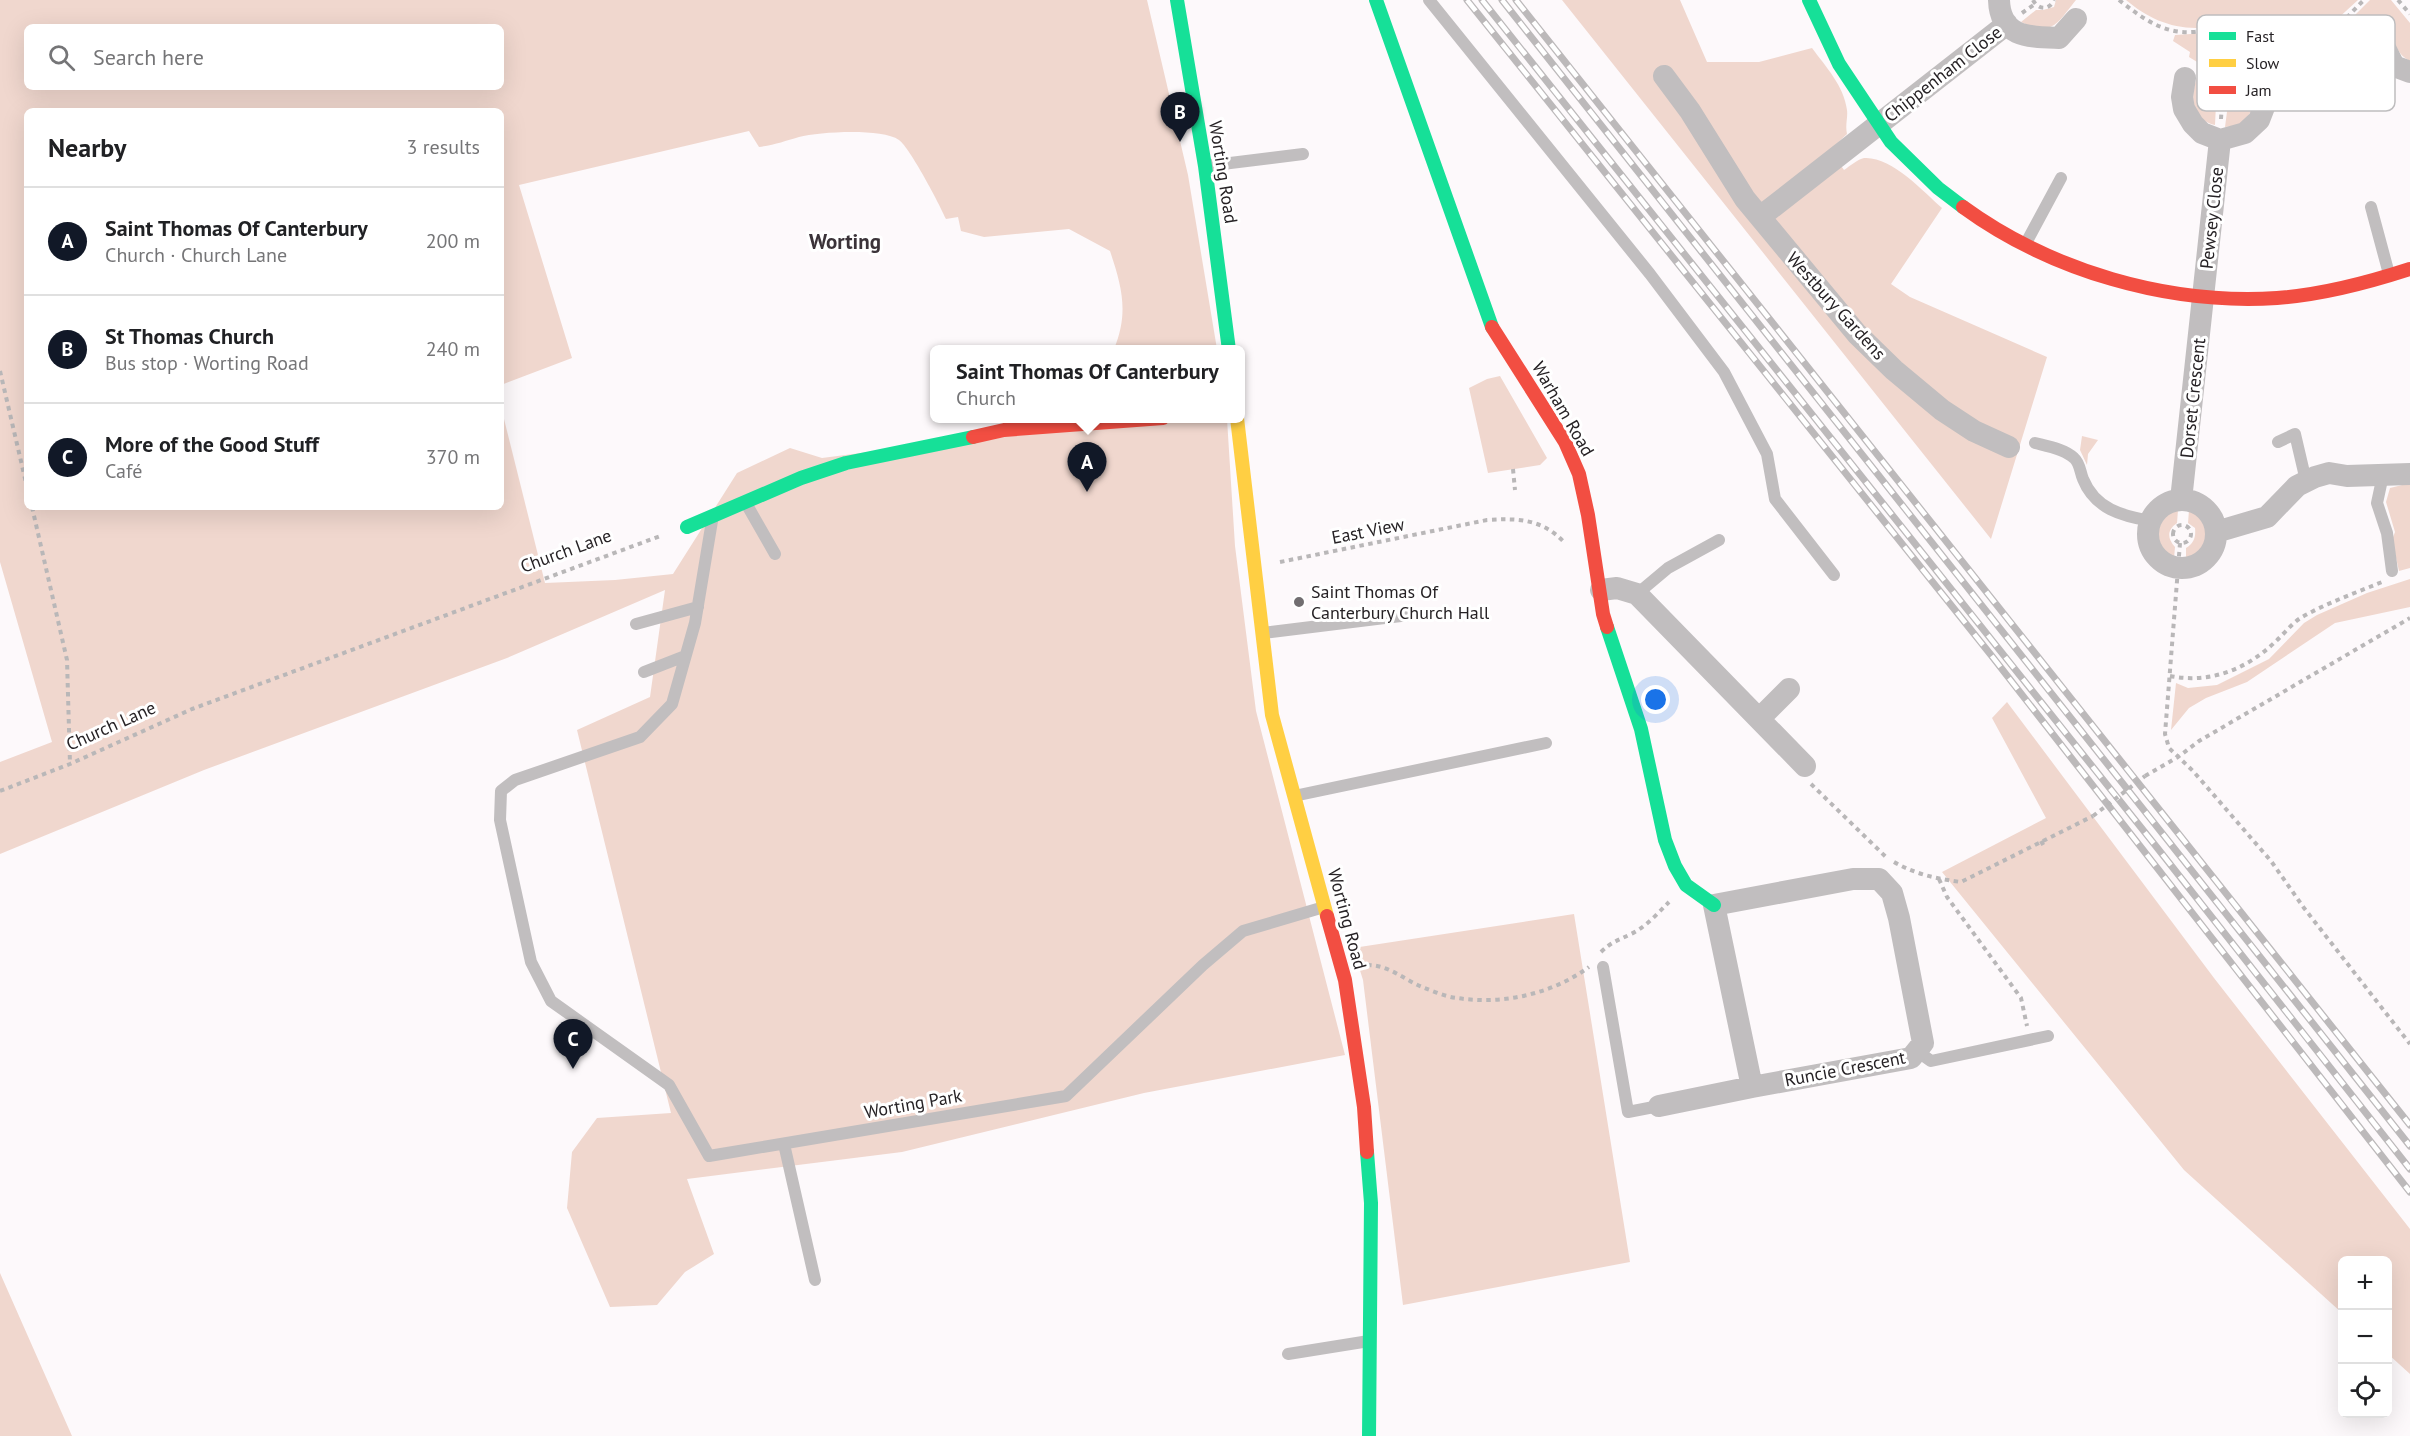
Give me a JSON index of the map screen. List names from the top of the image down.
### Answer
{
  "streets": {
    "street": [
      "Chippenham Close",
      "Worting Road",
      "Pewsey Close",
      "Westbury Gardens",
      "Dorset Crescent",
      "Warham Road",
      "Runcie Crescent"
    ],
    "lane": ["Worting Park"],
    "path": ["East View", "Church Lane"]
  },
  "crossings": [
    ["Worting Road", "East View"],
    ["Worting Road", "Worting Park"],
    ["Pewsey Close", "Dorset Crescent"],
    ["Warham Road", "Runcie Crescent"]
  ],
  "districts": ["Worting"],
  "places": ["Saint Thomas Of Canterbury Church Hall"],
  "legend": ["Fast", "Slow", "Jam"],
  "page": {
    "search": "Search here",
    "pins": ["B", "A", "C"],
    "heading": ["Nearby", "3 results"],
    "list": [
      {
        "mark": "A",
        "name": "Saint Thomas Of Canterbury",
        "note": "Church · Church Lane",
        "value": "200 m"
      },
      {
        "mark": "B",
        "name": "St Thomas Church",
        "note": "Bus stop · Worting Road",
        "value": "240 m"
      },
      {
        "mark": "C",
        "name": "More of the Good Stuff",
        "note": "Café",
        "value": "370 m"
      }
    ],
    "popup": ["Saint Thomas Of Canterbury", "Church"],
    "map_buttons": ["+", "−"]
  }
}
